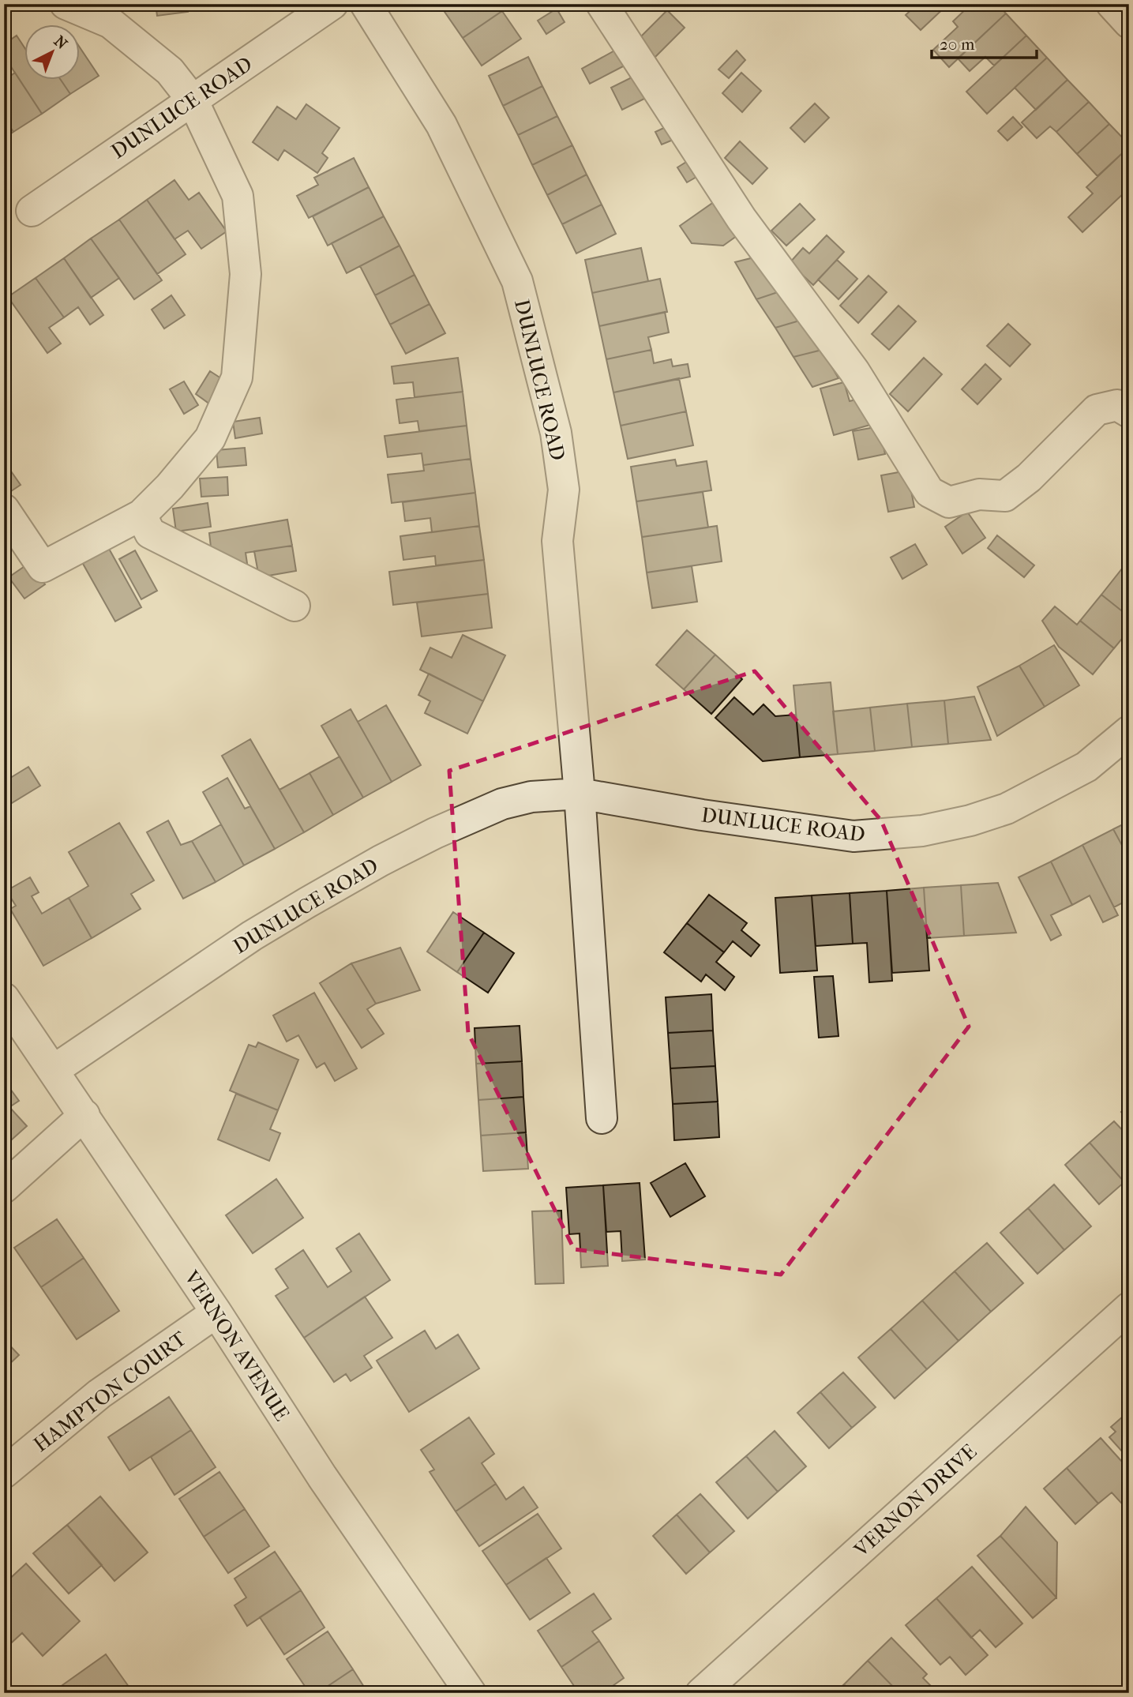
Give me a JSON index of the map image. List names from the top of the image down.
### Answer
{
  "streets": {
    "street": [
      "DUNLUCE ROAD",
      "VERNON AVENUE",
      "HAMPTON COURT",
      "VERNON DRIVE"
    ]
  },
  "crossings": [
    ["DUNLUCE ROAD", "VERNON AVENUE"],
    ["VERNON AVENUE", "HAMPTON COURT"]
  ],
  "scale_bar": "20 m",
  "north": "top right"
}
